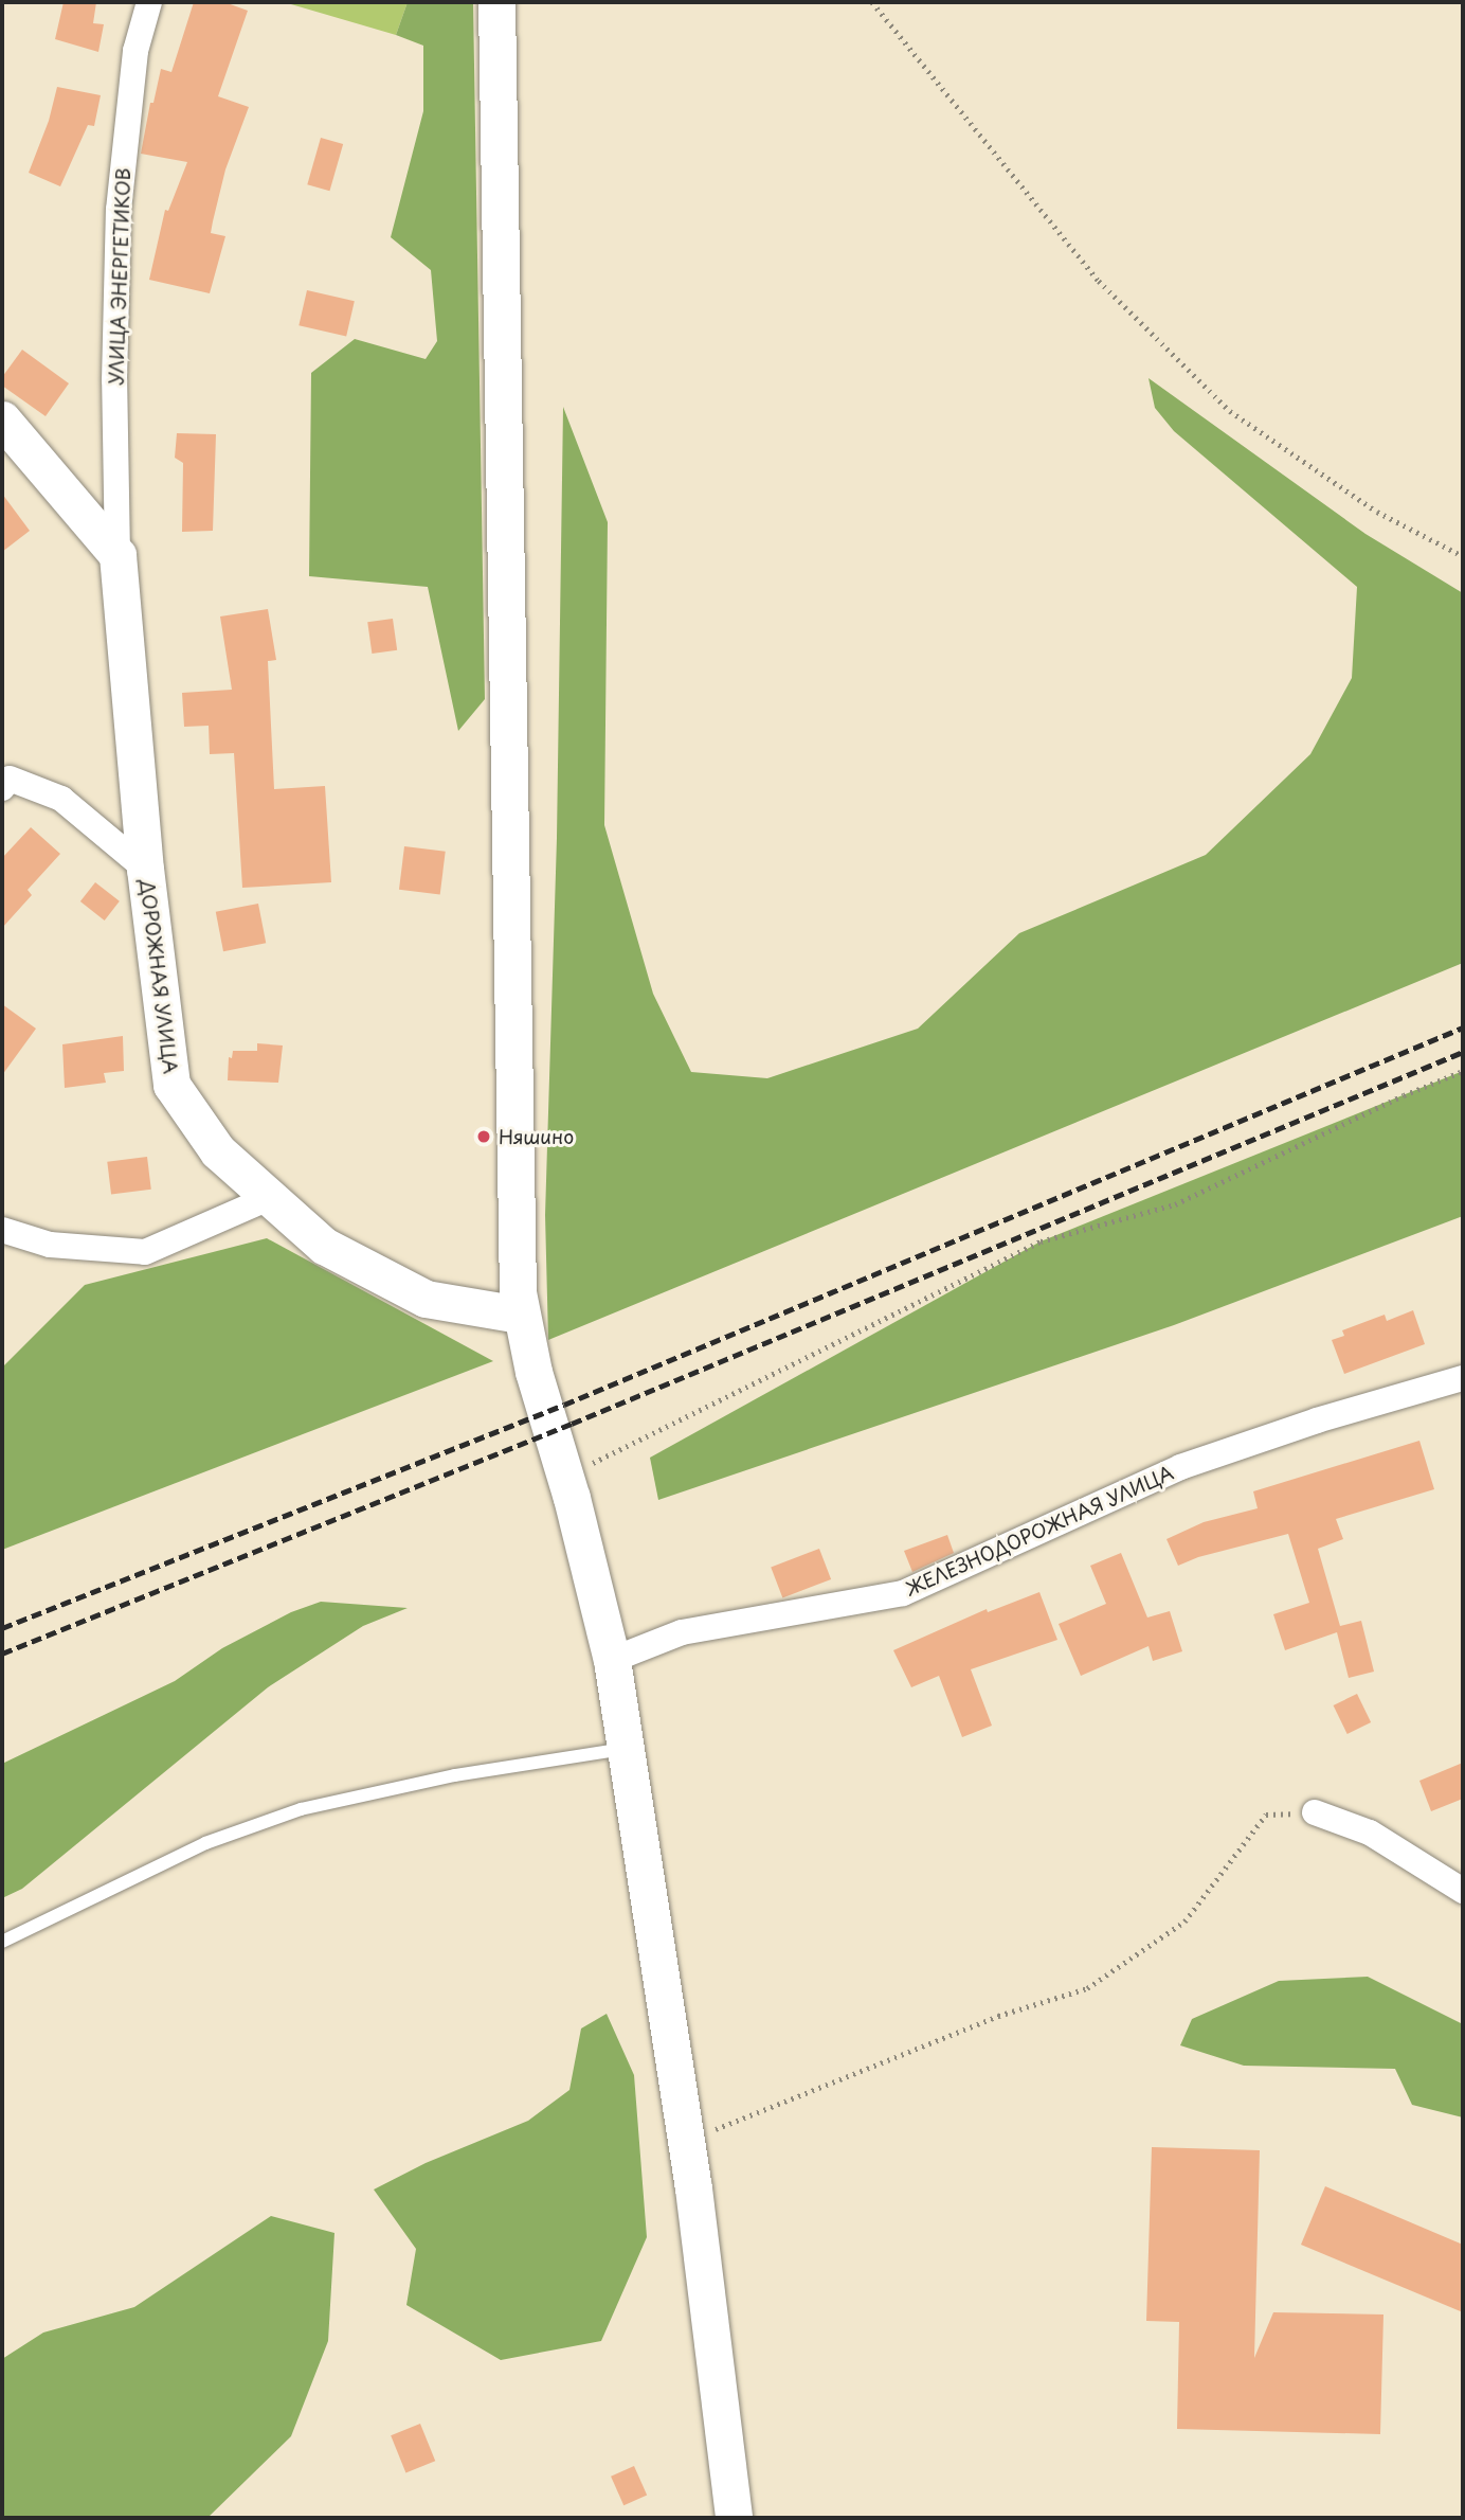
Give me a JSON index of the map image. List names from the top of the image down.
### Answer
{
  "streets": {
    "street": ["УЛИЦА ЭНЕРГЕТИКОВ", "ДОРОЖНАЯ УЛИЦА", "ЖЕЛЕЗНОДОРОЖНАЯ УЛИЦА"]
  },
  "crossings": [
    ["УЛИЦА ЭНЕРГЕТИКОВ", "ДОРОЖНАЯ УЛИЦА"]
  ],
  "places": ["Няшино"]
}
